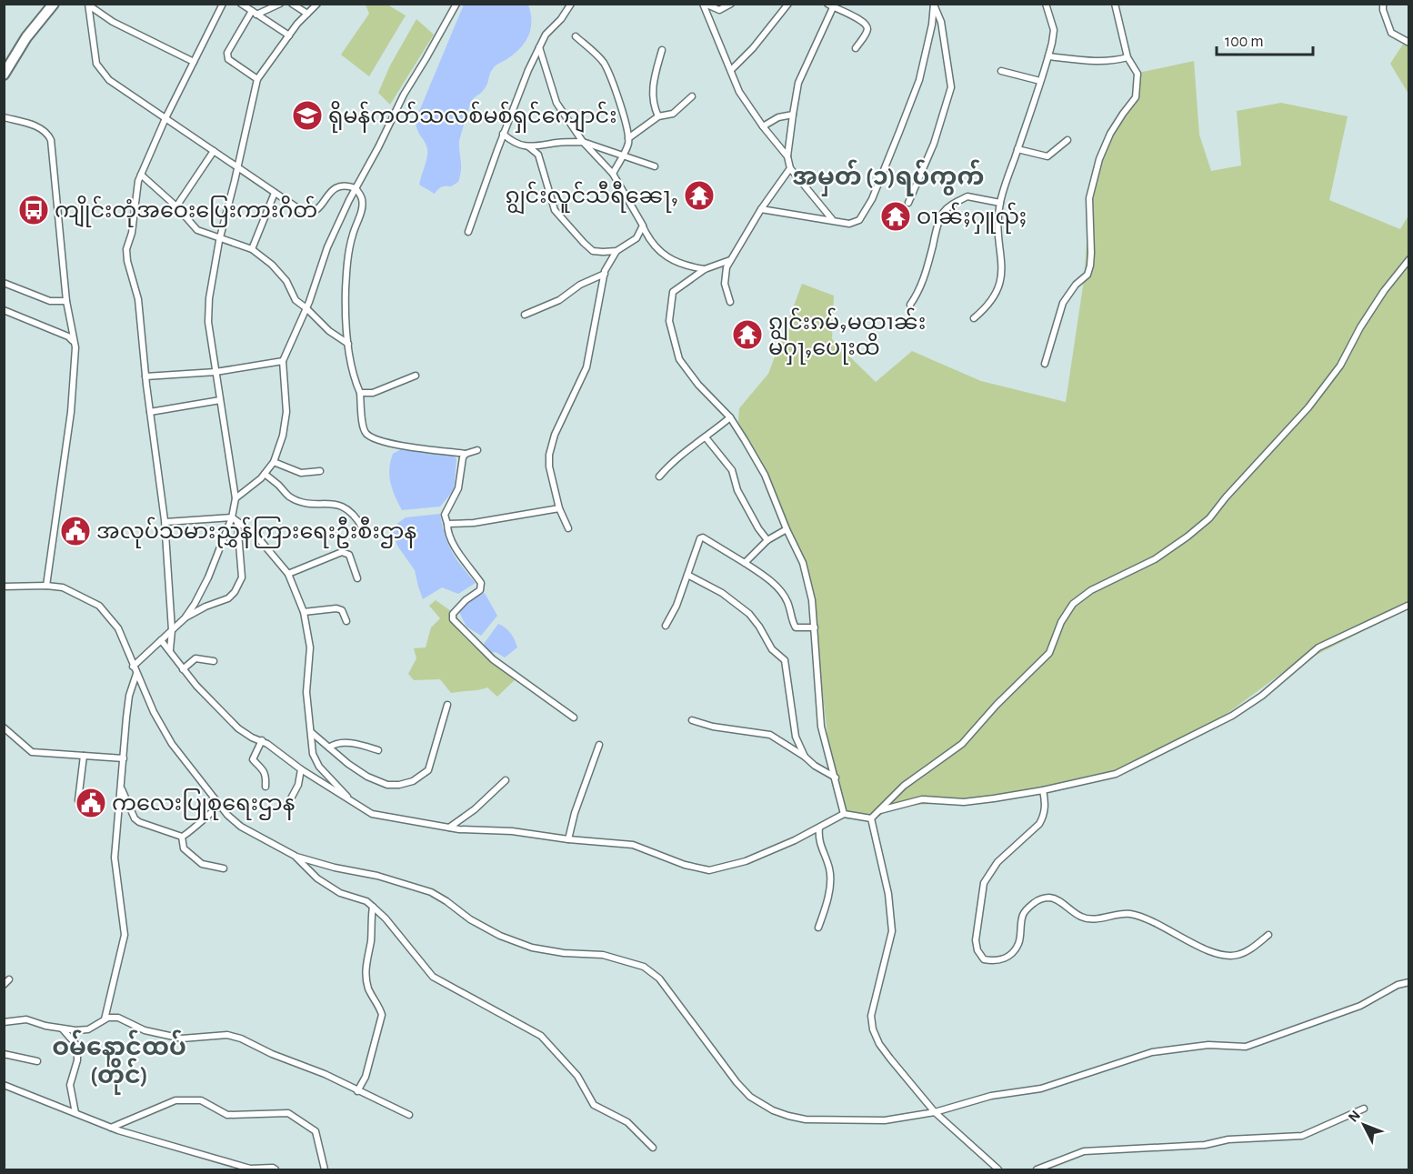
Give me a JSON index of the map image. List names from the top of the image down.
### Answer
{
  "districts": ["အမှတ် (၁)ရပ်ကွက်", "ဝမ်နောင်ထပ် (တိုင်)"],
  "places": {
    "school or university": ["ရိုမန်ကတ်သလစ်မစ်ရှင်ကျောင်း"],
    "temple": ["ၵျွင်းလူင်သီရီၼေႃႇ", "ဝၢၼ်ႈႁူၺ်ႈ", "ၵျွင်းၵမ်ႇမထၢၼ်း မႁႃႇပေႃးထိ"],
    "bus stop": ["ကျိုင်းတုံအဝေးပြေးကားဂိတ်"],
    "public building": ["အလုပ်သမားညွှန်ကြားရေးဦးစီးဌာန", "ကလေးပြုစုရေးဌာန"]
  },
  "scale_bar": "100 m",
  "north": "top left"
}
